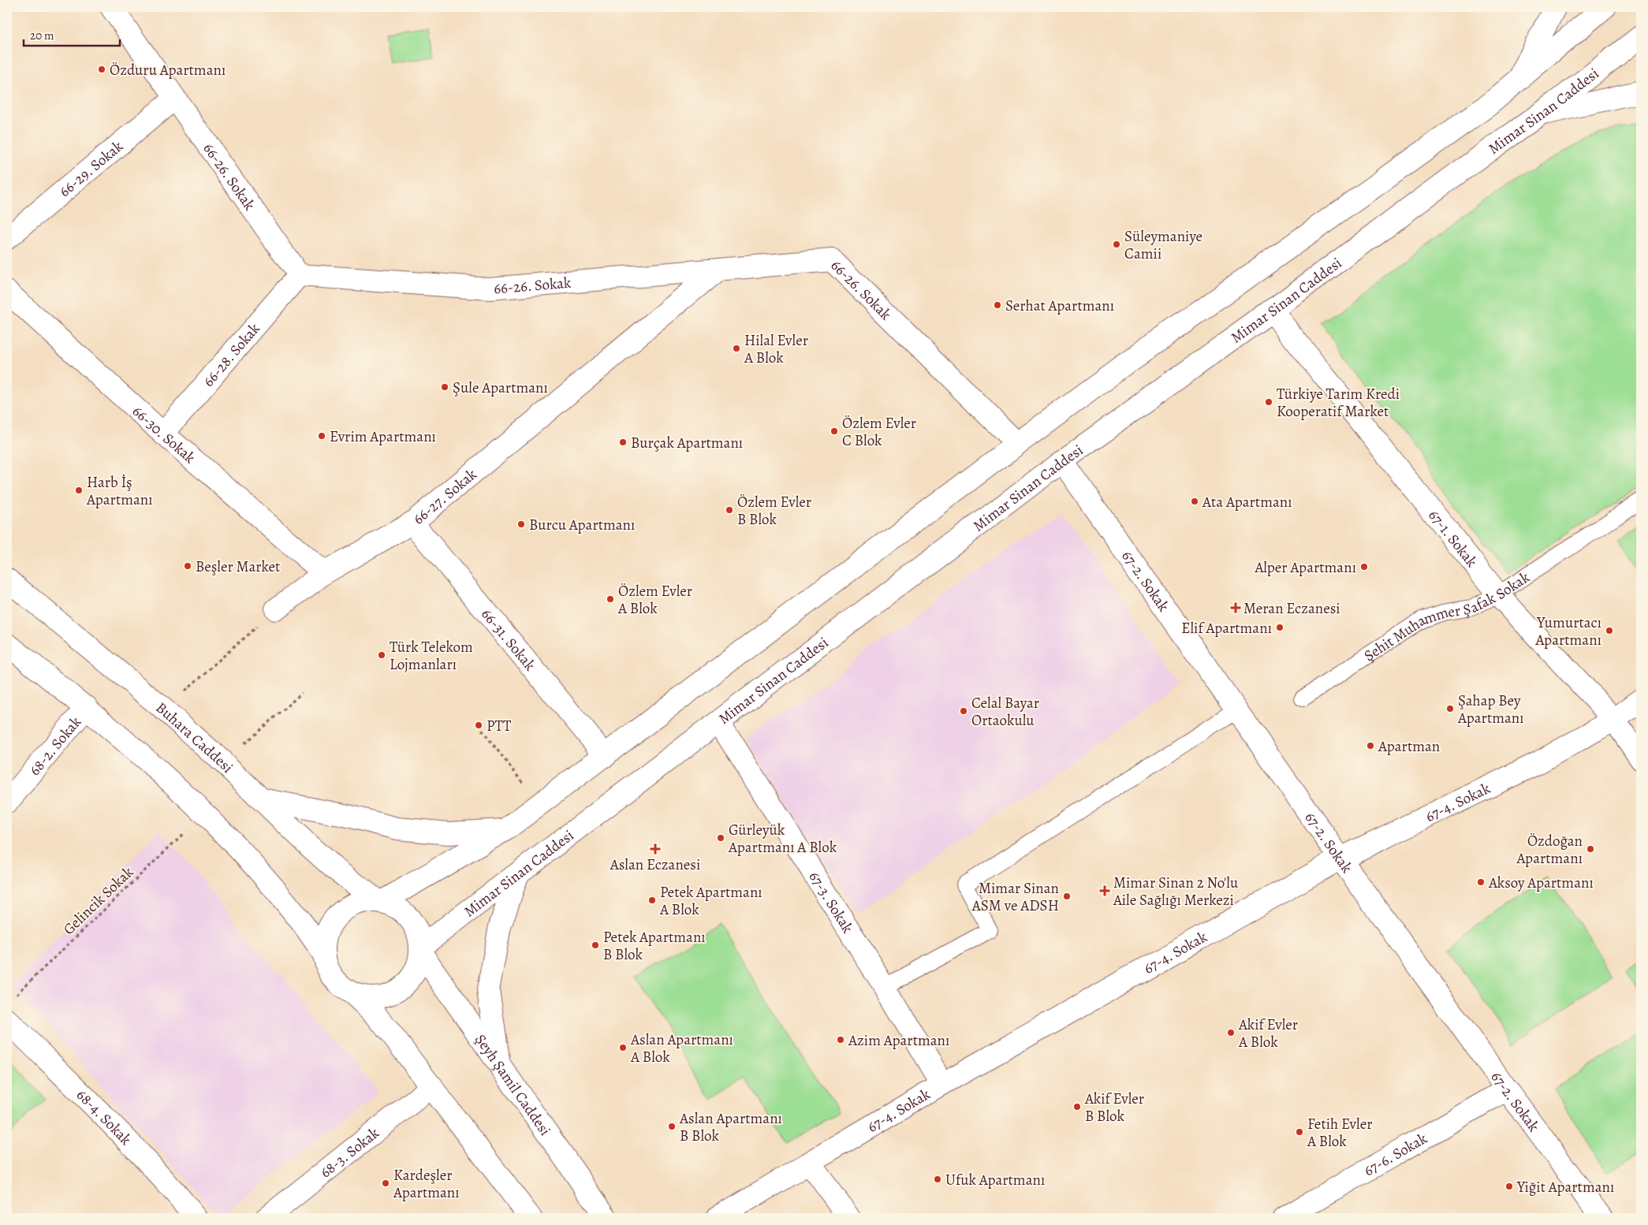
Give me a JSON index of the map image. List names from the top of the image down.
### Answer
{
  "streets": {
    "street": [
      "Mimar Sinan Caddesi",
      "66-29. Sokak",
      "66-26. Sokak",
      "66-28. Sokak",
      "66-30. Sokak",
      "66-27. Sokak",
      "67-1. Sokak",
      "67-2. Sokak",
      "66-31. Sokak",
      "Buhara Caddesi",
      "68-2. Sokak",
      "67-4. Sokak",
      "67-3. Sokak",
      "Şeyh Şamil Caddesi",
      "68-4. Sokak",
      "68-3. Sokak",
      "67-6. Sokak"
    ],
    "lane": ["Şehit Muhammer Şafak Sokak"],
    "path": ["Gelincik Sokak"]
  },
  "crossings": [
    ["Mimar Sinan Caddesi", "67-1. Sokak"],
    ["Mimar Sinan Caddesi", "67-2. Sokak"],
    ["Mimar Sinan Caddesi", "Buhara Caddesi"],
    ["Mimar Sinan Caddesi", "67-3. Sokak"],
    ["Mimar Sinan Caddesi", "Şeyh Şamil Caddesi"],
    ["66-29. Sokak", "66-26. Sokak"],
    ["66-26. Sokak", "66-28. Sokak"],
    ["66-26. Sokak", "66-27. Sokak"],
    ["66-28. Sokak", "66-30. Sokak"],
    ["66-30. Sokak", "66-27. Sokak"],
    ["66-27. Sokak", "66-31. Sokak"],
    ["67-1. Sokak", "Şehit Muhammer Şafak Sokak"],
    ["67-1. Sokak", "67-4. Sokak"],
    ["67-2. Sokak", "67-4. Sokak"],
    ["67-2. Sokak", "67-6. Sokak"],
    ["Buhara Caddesi", "Şeyh Şamil Caddesi"],
    ["67-4. Sokak", "67-3. Sokak"]
  ],
  "places": {
    "other": [
      "Özduru Apartmanı",
      "Süleymaniye Camii",
      "Serhat Apartmanı",
      "Hilal Evler A Blok",
      "Şule Apartmanı",
      "Türkiye Tarım Kredi Kooperatif Market",
      "Özlem Evler C Blok",
      "Evrim Apartmanı",
      "Burçak Apartmanı",
      "Harb İş Apartmanı",
      "Ata Apartmanı",
      "Özlem Evler B Blok",
      "Burcu Apartmanı",
      "Beşler Market",
      "Alper Apartmanı",
      "Özlem Evler A Blok",
      "Elif Apartmanı",
      "Yumurtacı Apartmanı",
      "Türk Telekom Lojmanları",
      "Şahap Bey Apartmanı",
      "Celal Bayar Ortaokulu",
      "PTT",
      "Apartman",
      "Gürleyük Apartmanı A Blok",
      "Özdoğan Apartmanı",
      "Aksoy Apartmanı",
      "Mimar Sinan ASM ve ADSH",
      "Petek Apartmanı A Blok",
      "Petek Apartmanı B Blok",
      "Akif Evler A Blok",
      "Azim Apartmanı",
      "Aslan Apartmanı A Blok",
      "Akif Evler B Blok",
      "Aslan Apartmanı B Blok",
      "Fetih Evler A Blok",
      "Ufuk Apartmanı",
      "Kardeşler Apartmanı",
      "Yiğit Apartmanı"
    ],
    "health": ["Meran Eczanesi", "Aslan Eczanesi", "Mimar Sinan 2 No'lu Aile Sağlığı Merkezi"]
  },
  "scale_bar": "20 m"
}
